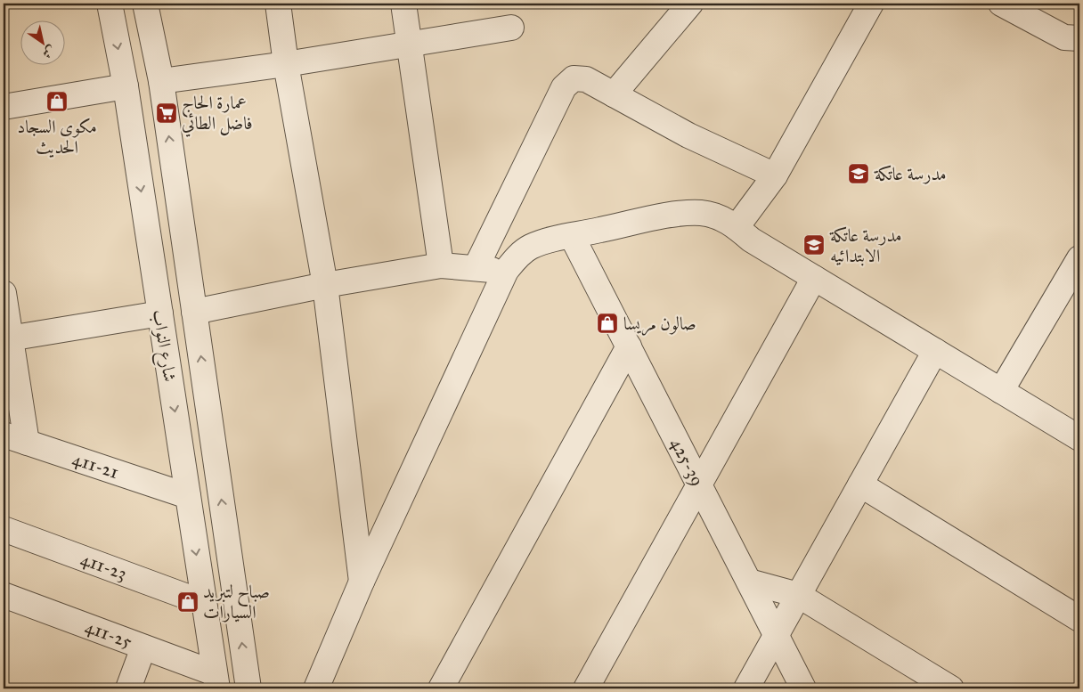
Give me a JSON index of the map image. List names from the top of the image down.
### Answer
{
  "streets": {
    "street": [
      "شارع النواب",
      "425-39",
      "411-21",
      "411-23",
      "411-25"
    ]
  },
  "crossings": [
    ["شارع النواب", "411-21"],
    ["شارع النواب", "411-23"],
    ["شارع النواب", "411-25"]
  ],
  "places": {
    "shop": ["مكوى السجاد الحديث", "صالون مريسا", "صباح لتبريد السيارات"],
    "supermarket": ["عمارة الحاج فاضل الطائي"],
    "school or university": ["مدرسة عاتكة", "مدرسة عاتكة الابتدائيه"]
  },
  "north": "bottom right"
}
